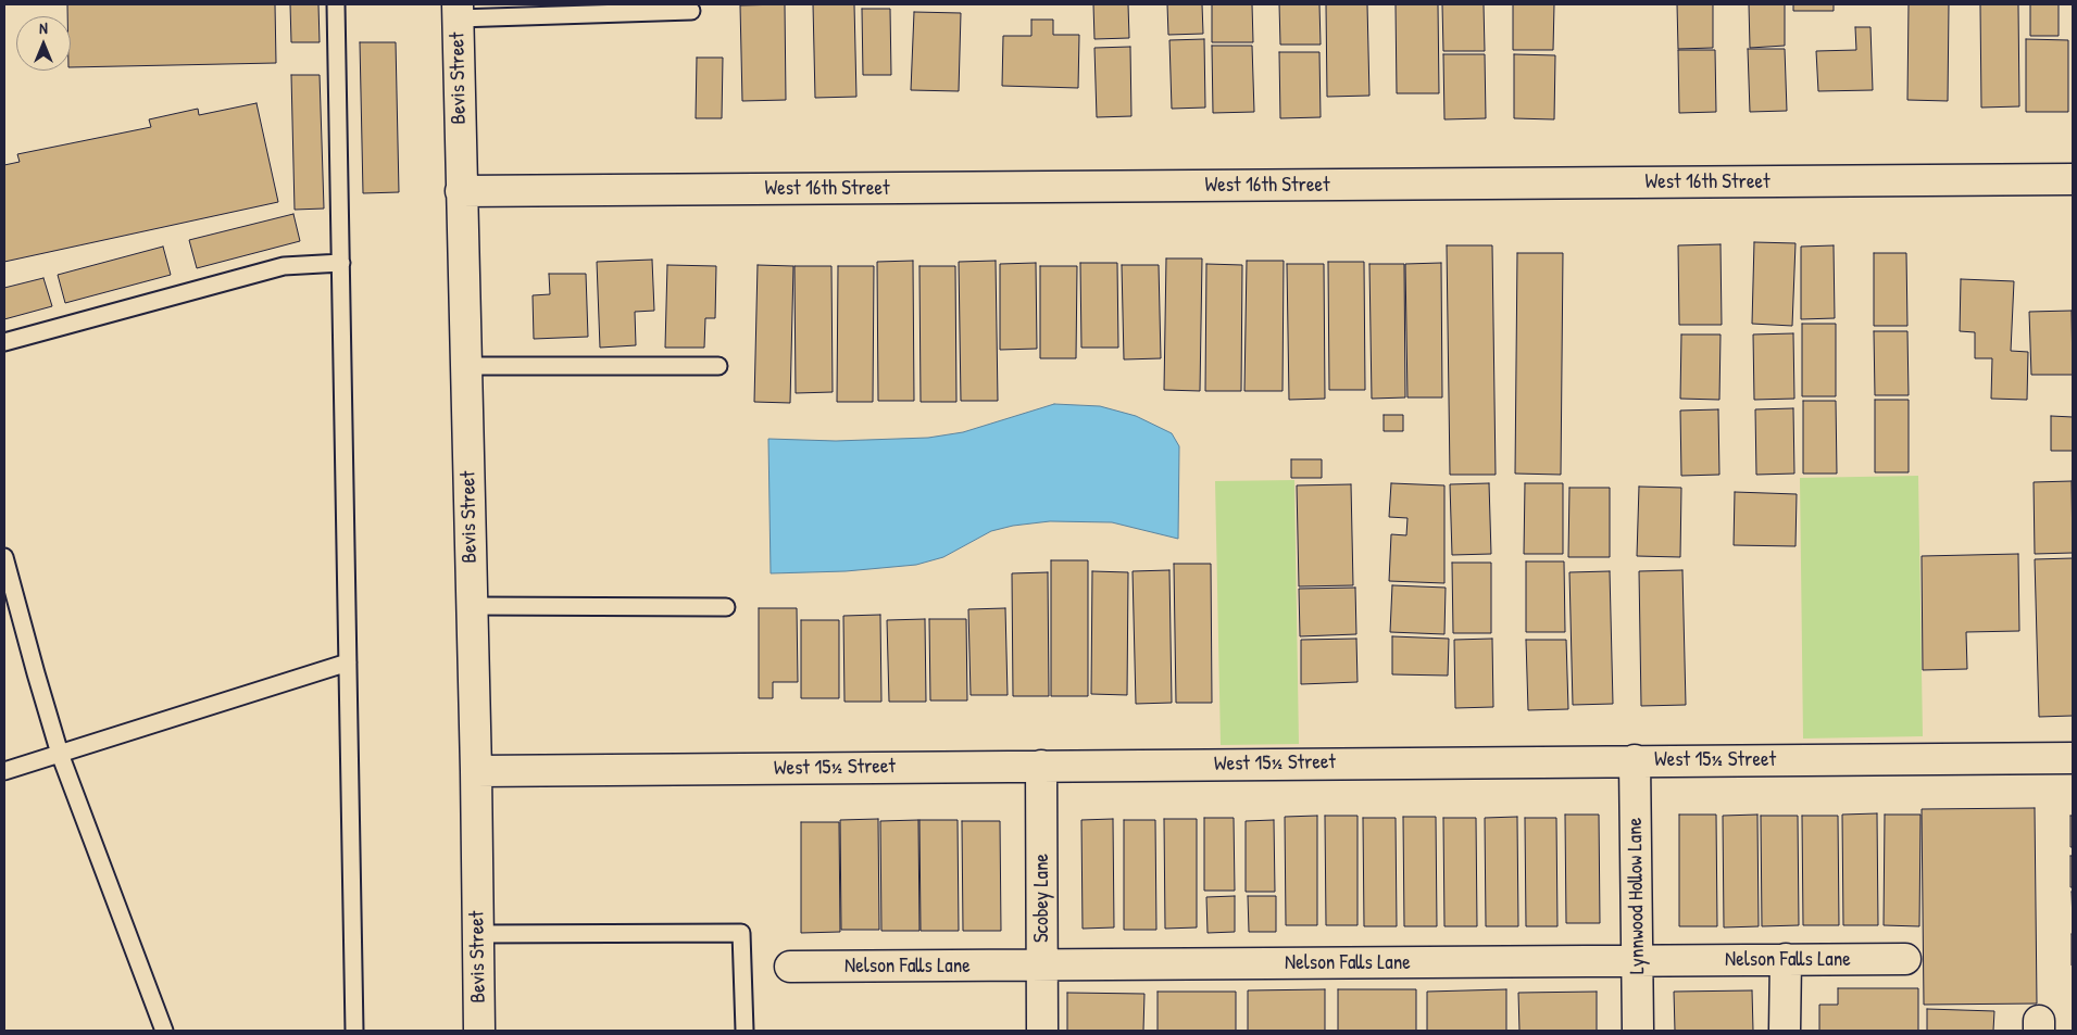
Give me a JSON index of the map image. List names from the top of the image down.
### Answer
{
  "streets": {
    "street": [
      "Bevis Street",
      "West 16th Street",
      "West 15½ Street",
      "Lynnwood Hollow Lane",
      "Scobey Lane",
      "Nelson Falls Lane"
    ]
  },
  "crossings": [
    ["Bevis Street", "West 16th Street"],
    ["Bevis Street", "West 15½ Street"],
    ["West 15½ Street", "Lynnwood Hollow Lane"],
    ["West 15½ Street", "Scobey Lane"],
    ["Lynnwood Hollow Lane", "Nelson Falls Lane"],
    ["Scobey Lane", "Nelson Falls Lane"]
  ],
  "north": "top"
}
